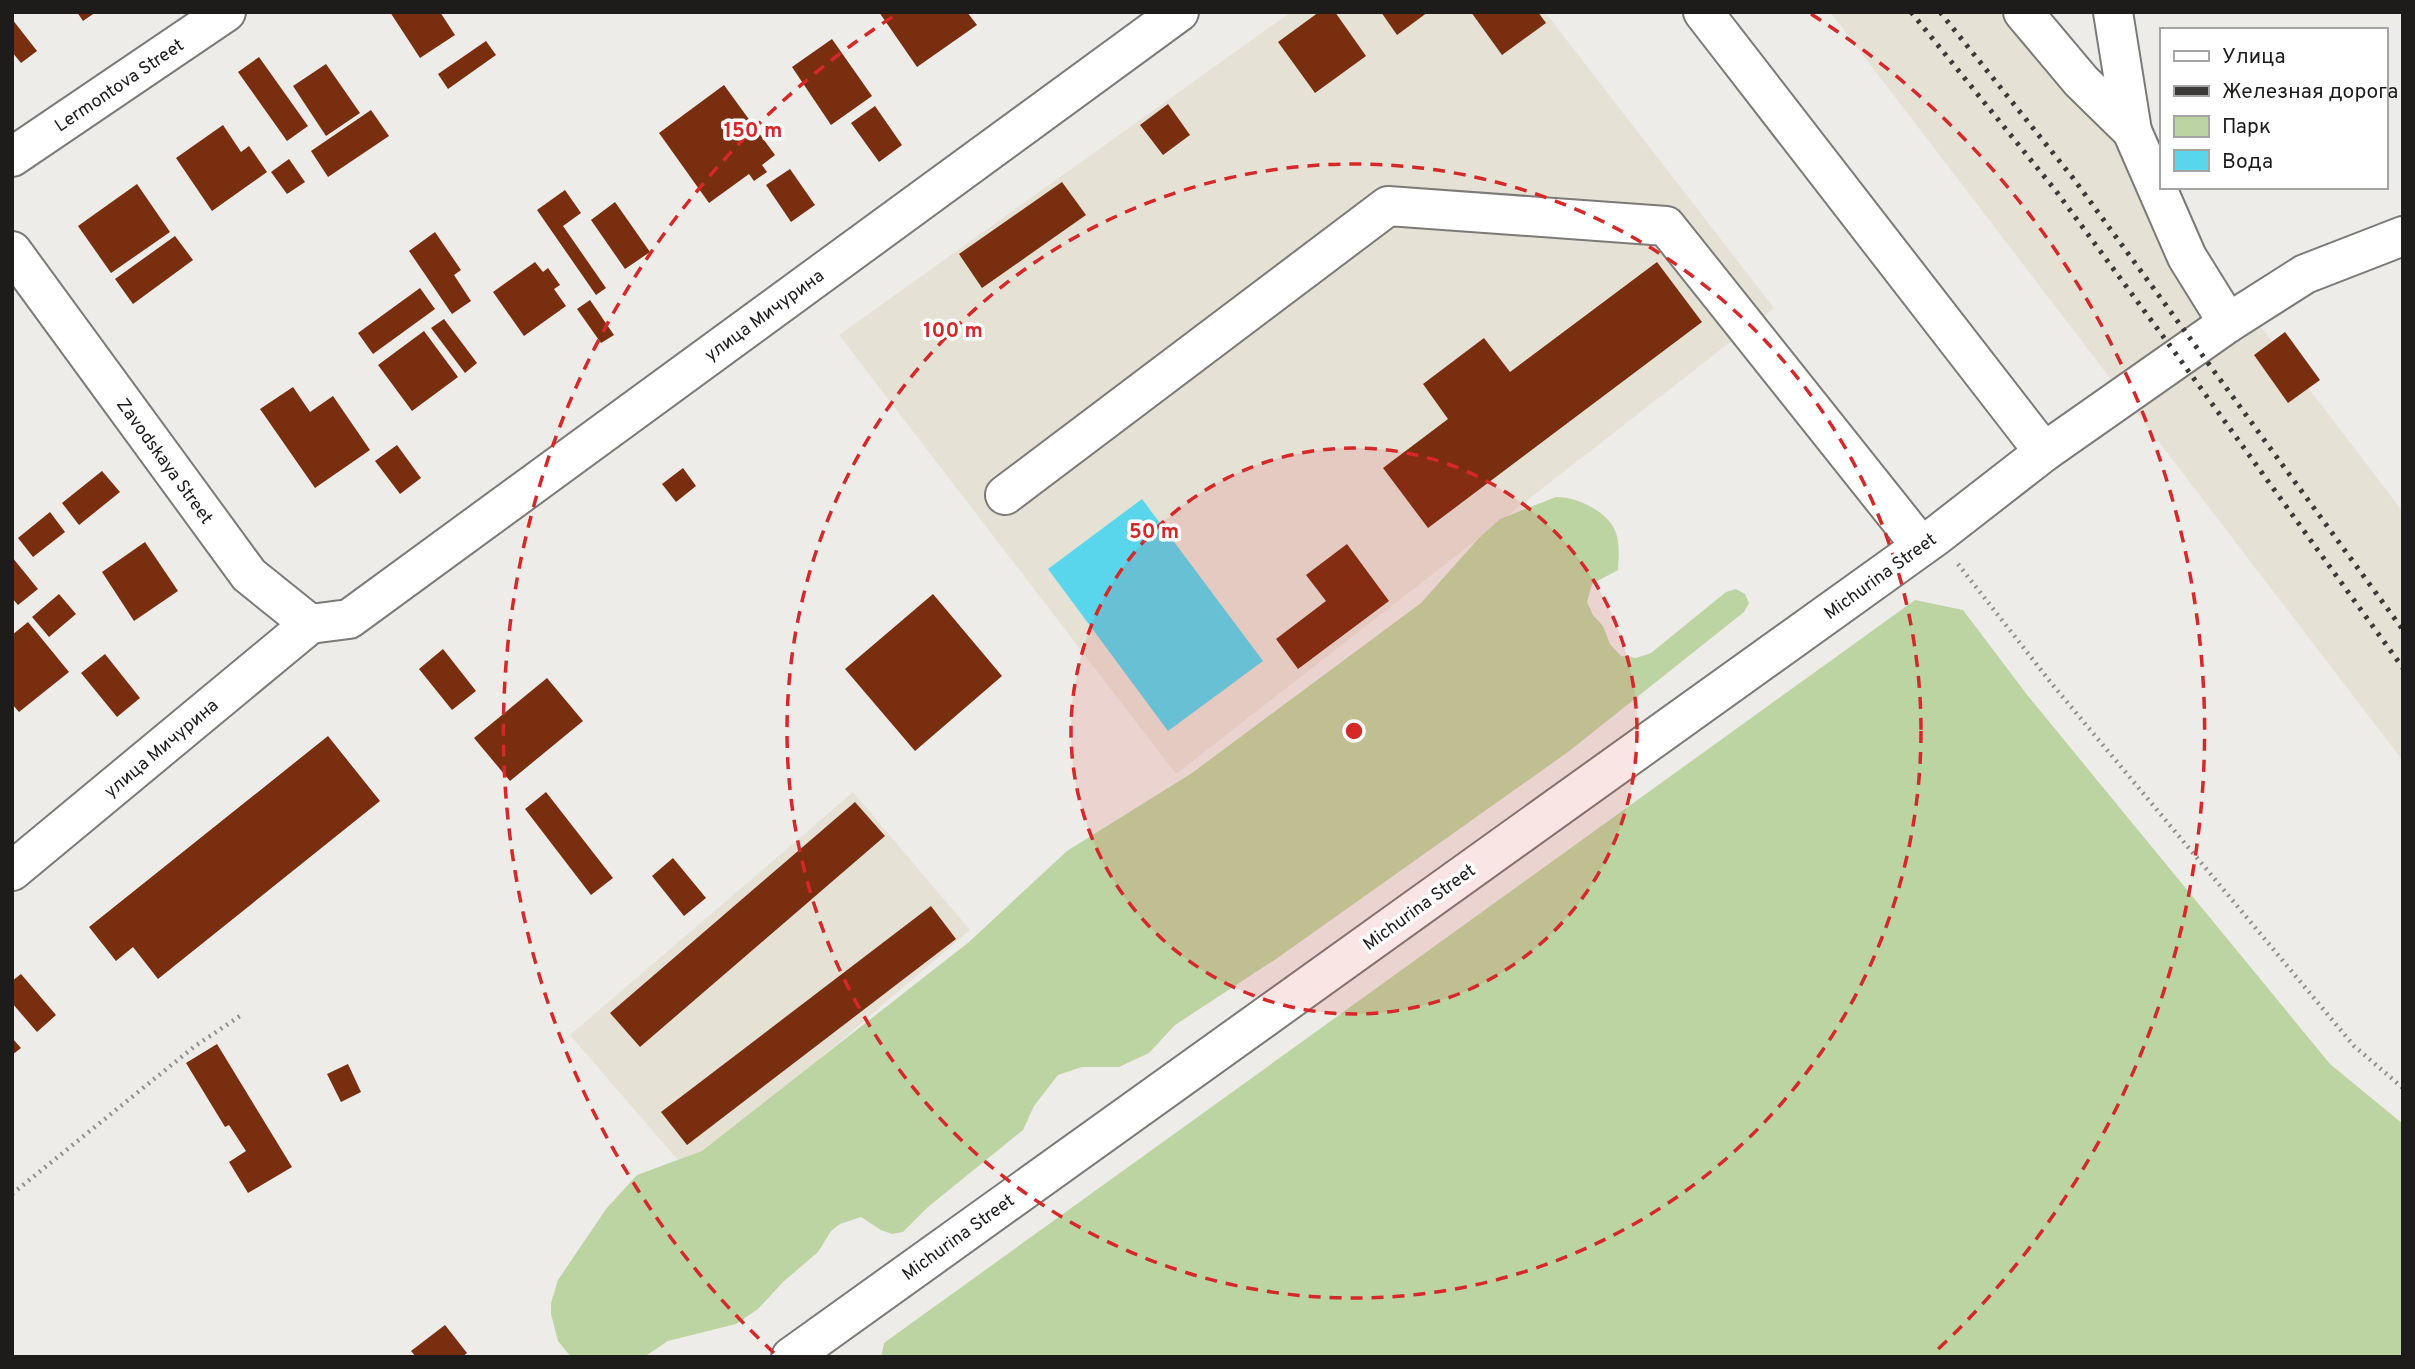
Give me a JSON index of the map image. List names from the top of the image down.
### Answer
{
  "streets": {
    "street": [
      "Lermontova Street",
      "улица Мичурина",
      "Zavodskaya Street",
      "Michurina Street"
    ]
  },
  "crossings": [
    ["улица Мичурина", "Zavodskaya Street"]
  ],
  "legend": [
    "Улица",
    "Железная дорога",
    "Парк",
    "Вода"
  ],
  "rings": ["150 m", "100 m", "50 m"]
}
